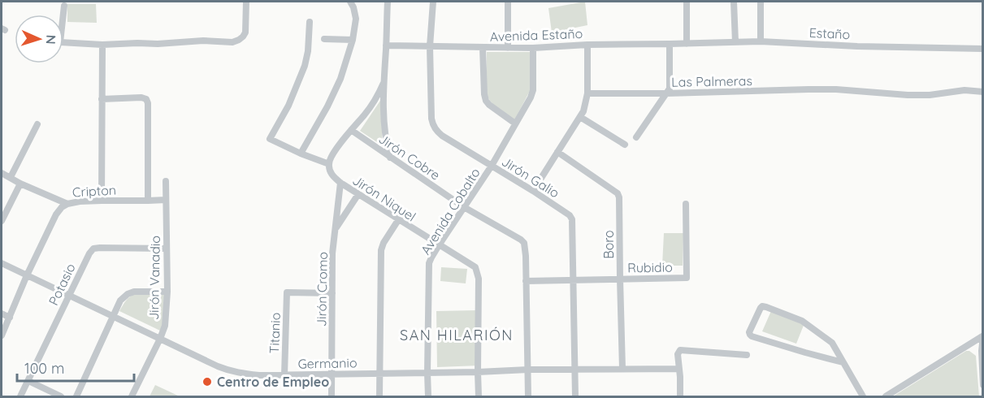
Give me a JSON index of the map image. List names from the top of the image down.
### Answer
{
  "streets": {
    "street": [
      "Estaño",
      "Avenida Estaño",
      "Las Palmeras",
      "Jirón Cobre",
      "Jirón Galio",
      "Cripton",
      "Jirón Niquel",
      "Avenida Cobalto",
      "Boro",
      "Rubidio",
      "Jirón Vanadio",
      "Potasio",
      "Jirón Cromo",
      "Titanio",
      "Germanio"
    ]
  },
  "crossings": [
    ["Estaño", "Avenida Estaño"],
    ["Avenida Estaño", "Jirón Galio"],
    ["Avenida Estaño", "Avenida Cobalto"],
    ["Jirón Cobre", "Avenida Cobalto"],
    ["Jirón Cobre", "Rubidio"],
    ["Jirón Cobre", "Germanio"],
    ["Jirón Galio", "Avenida Cobalto"],
    ["Jirón Galio", "Rubidio"],
    ["Jirón Galio", "Germanio"],
    ["Cripton", "Jirón Vanadio"],
    ["Jirón Niquel", "Avenida Cobalto"],
    ["Jirón Niquel", "Jirón Cromo"],
    ["Jirón Niquel", "Germanio"],
    ["Avenida Cobalto", "Germanio"],
    ["Boro", "Rubidio"],
    ["Boro", "Germanio"],
    ["Jirón Vanadio", "Potasio"],
    ["Jirón Vanadio", "Germanio"],
    ["Potasio", "Germanio"],
    ["Jirón Cromo", "Titanio"],
    ["Jirón Cromo", "Germanio"],
    ["Titanio", "Germanio"]
  ],
  "districts": ["SAN HILARIÓN"],
  "places": ["Centro de Empleo"],
  "scale_bar": "100 m",
  "north": "right"
}
